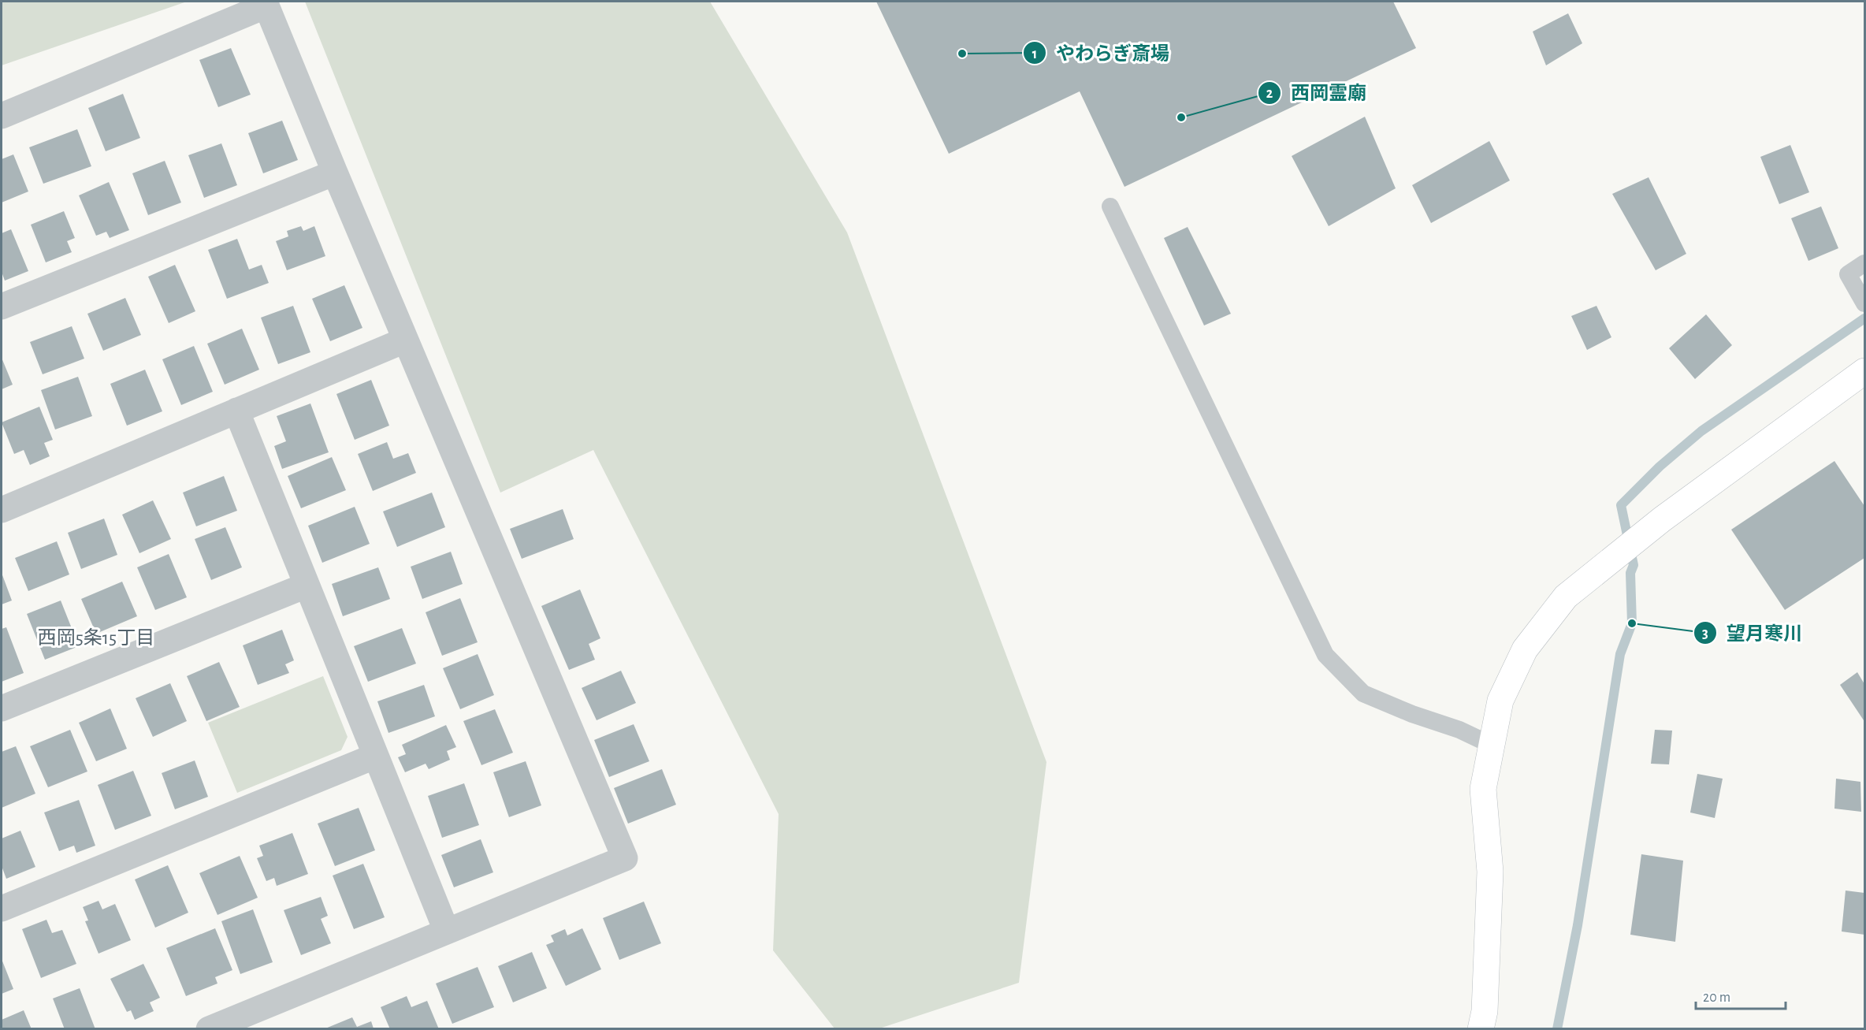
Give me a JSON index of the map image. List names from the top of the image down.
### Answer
{
  "districts": ["西岡5条15丁目"],
  "places": ["やわらぎ斎場", "西岡霊廟", "望月寒川"],
  "scale_bar": "20 m"
}
